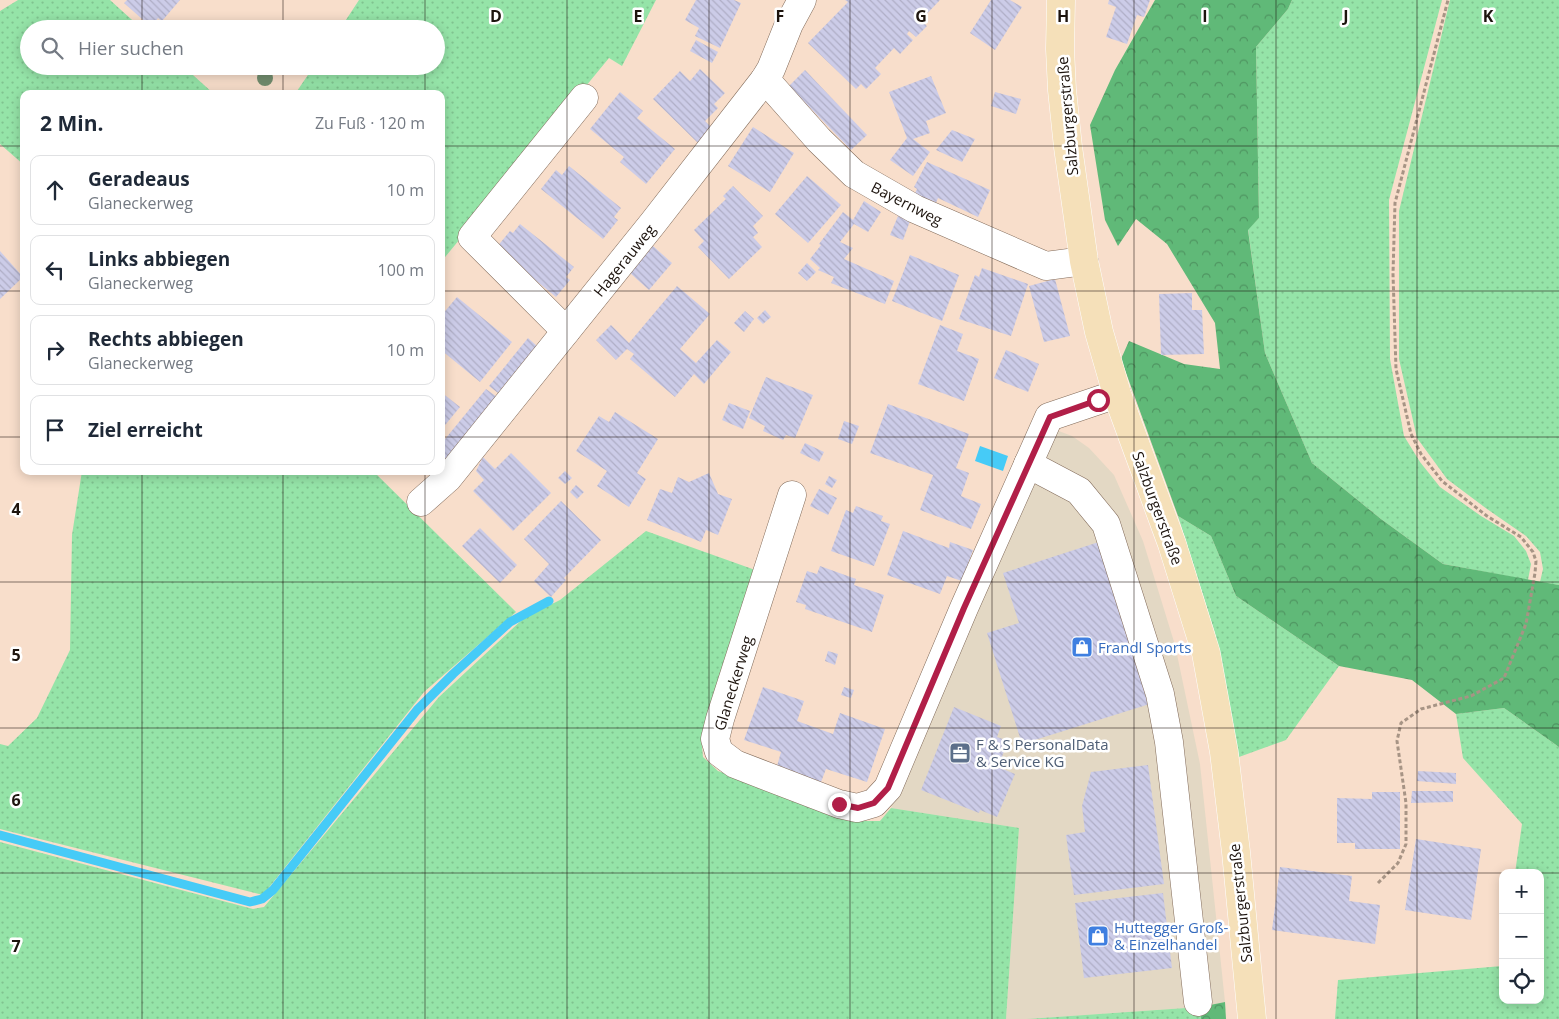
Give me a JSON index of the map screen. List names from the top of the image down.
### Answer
{
  "streets": {
    "main road": ["Salzburgerstraße"],
    "street": ["Bayernweg", "Hagerauweg", "Glaneckerweg"]
  },
  "crossings": [
    ["Salzburgerstraße", "Bayernweg"],
    ["Salzburgerstraße", "Glaneckerweg"],
    ["Bayernweg", "Hagerauweg"]
  ],
  "places": {
    "shop": ["Frandl Sports", "Huttegger Groß- & Einzelhandel"],
    "office": ["F & S PersonalData & Service KG"]
  },
  "page": {
    "search": "Hier suchen",
    "heading": ["2 Min.", "Zu Fuß · 120 m"],
    "list": [
      ["Geradeaus", "Glaneckerweg", "10 m"],
      ["Links abbiegen", "Glaneckerweg", "100 m"],
      ["Rechts abbiegen", "Glaneckerweg", "10 m"],
      "Ziel erreicht"
    ],
    "map_buttons": ["+", "−"]
  },
  "grid": {
    "columns": [
      "D",
      "E",
      "F",
      "G",
      "H",
      "I",
      "J",
      "K"
    ],
    "rows": [
      "4",
      "5",
      "6",
      "7"
    ]
  }
}
